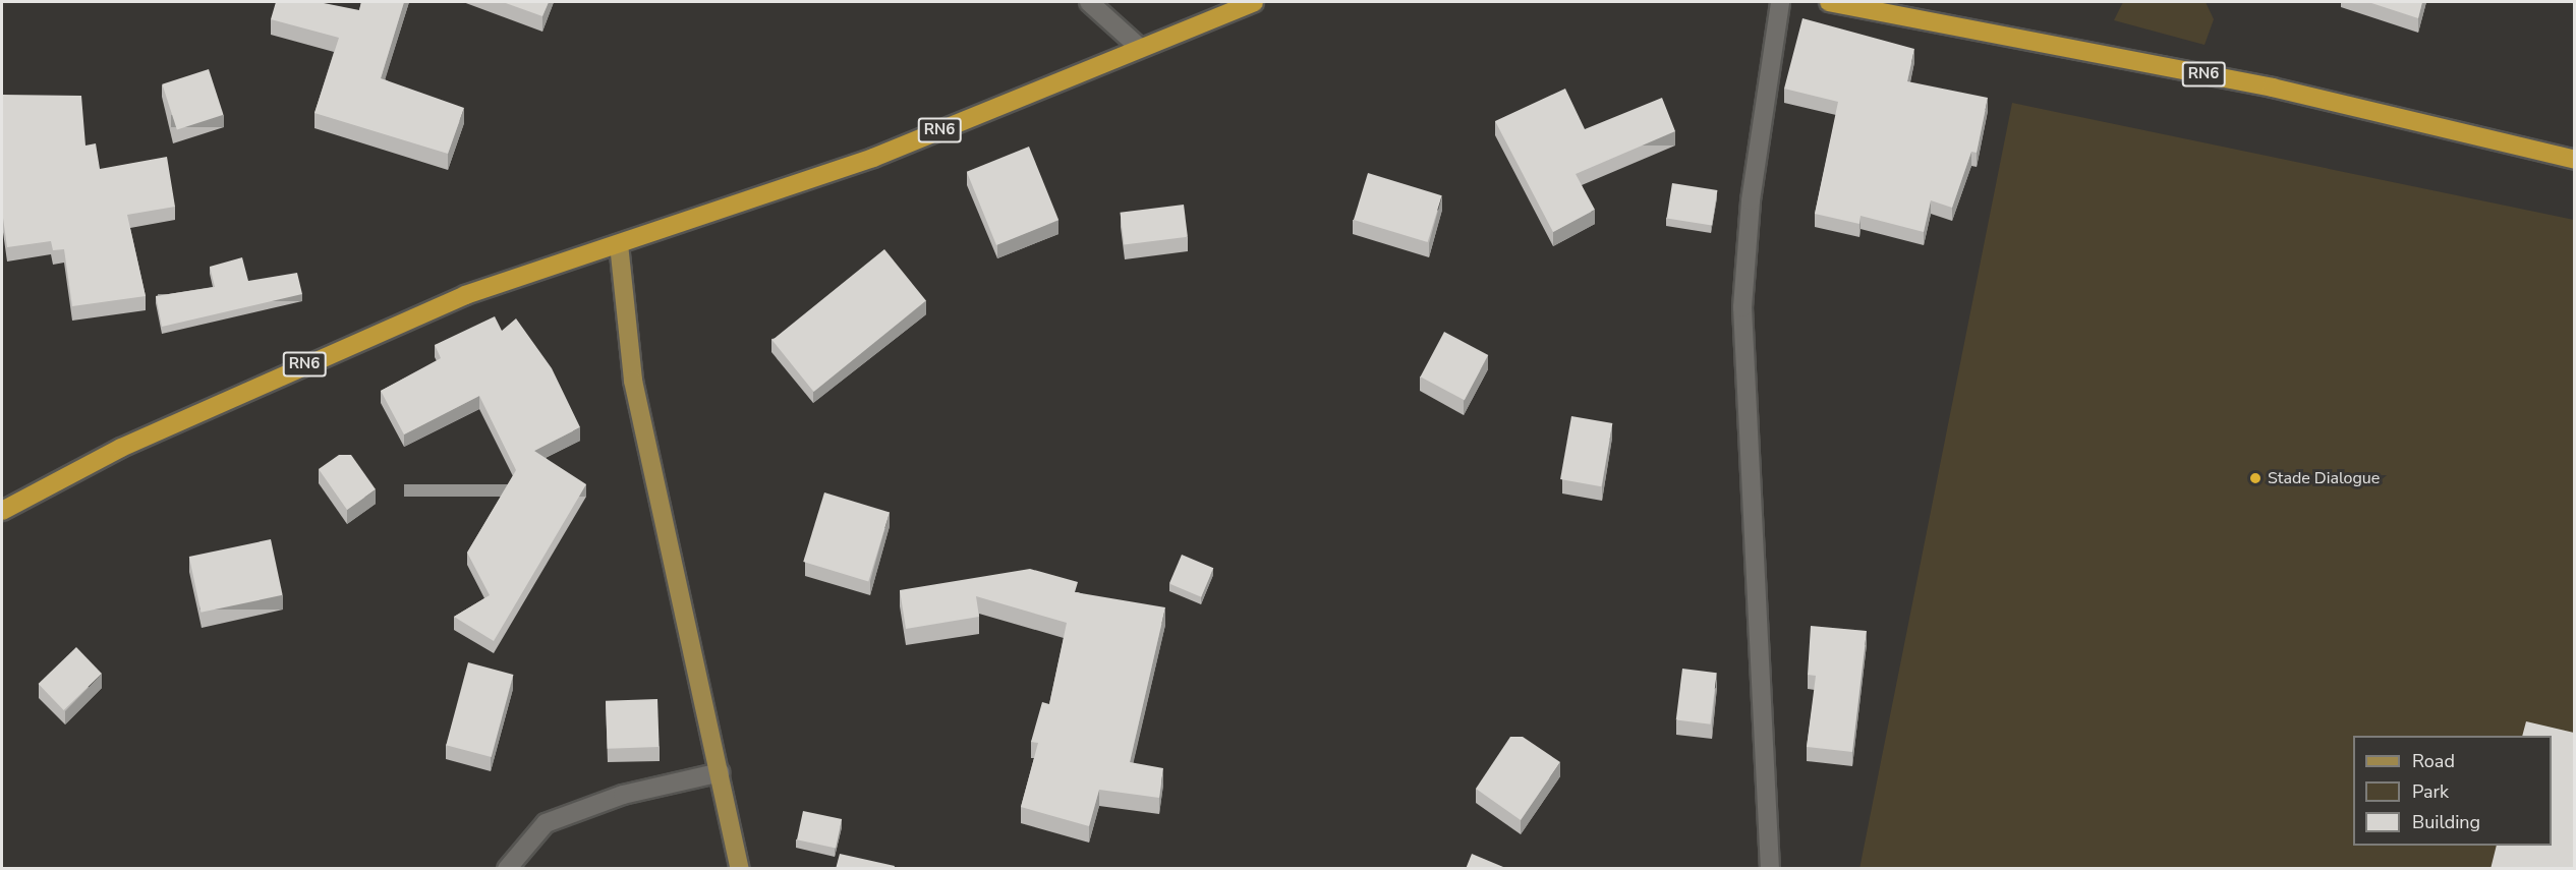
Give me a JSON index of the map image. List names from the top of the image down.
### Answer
{
  "streets": {
    "highway": ["RN6"]
  },
  "places": ["Stade Dialogue"],
  "legend": ["Road", "Park", "Building"]
}
